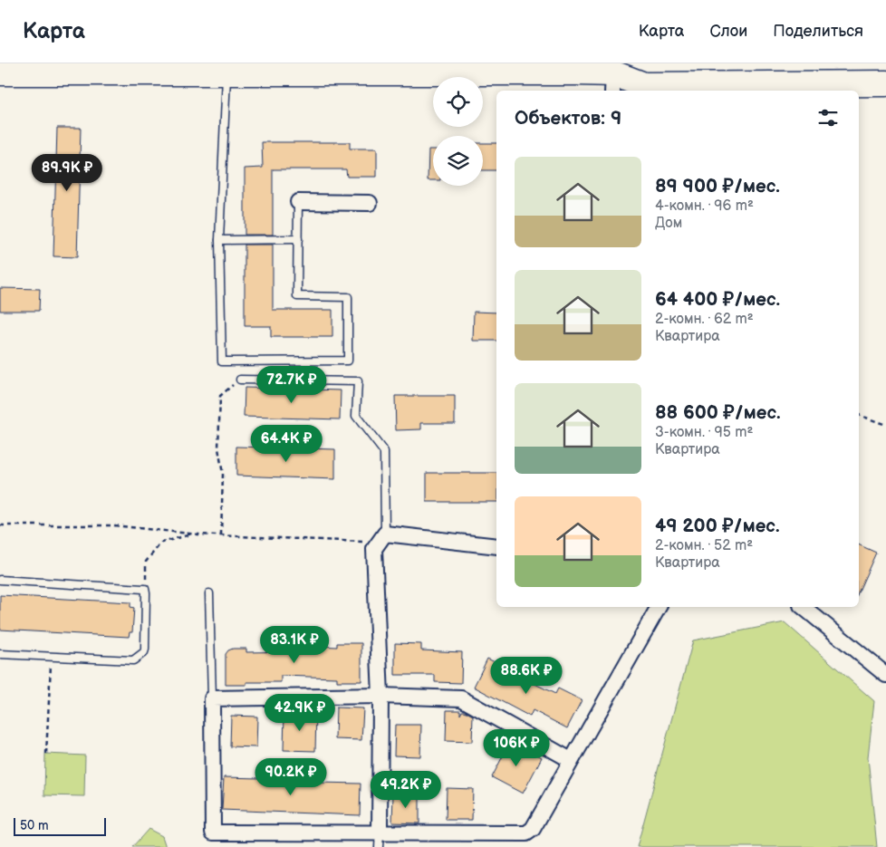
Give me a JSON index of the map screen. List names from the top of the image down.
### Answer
{
  "scale_bar": "50 m",
  "page": {
    "header": "Карта",
    "nav": ["Карта", "Слои", "Поделиться"],
    "heading": "Объектов: 9",
    "list": [
      {
        "name": "89 900 ₽/мес.",
        "note": "4-комн. · 96 m² · Дом"
      },
      {
        "name": "64 400 ₽/мес.",
        "note": "2-комн. · 62 m² · Квартира"
      },
      {
        "name": "88 600 ₽/мес.",
        "note": "3-комн. · 95 m² · Квартира"
      },
      {
        "name": "49 200 ₽/мес.",
        "note": "2-комн. · 52 m² · Квартира"
      }
    ],
    "price": [
      "89.9K ₽",
      "72.7K ₽",
      "64.4K ₽",
      "83.1K ₽",
      "88.6K ₽",
      "42.9K ₽",
      "106K ₽",
      "90.2K ₽",
      "49.2K ₽"
    ],
    "scale": "50 m"
  }
}
